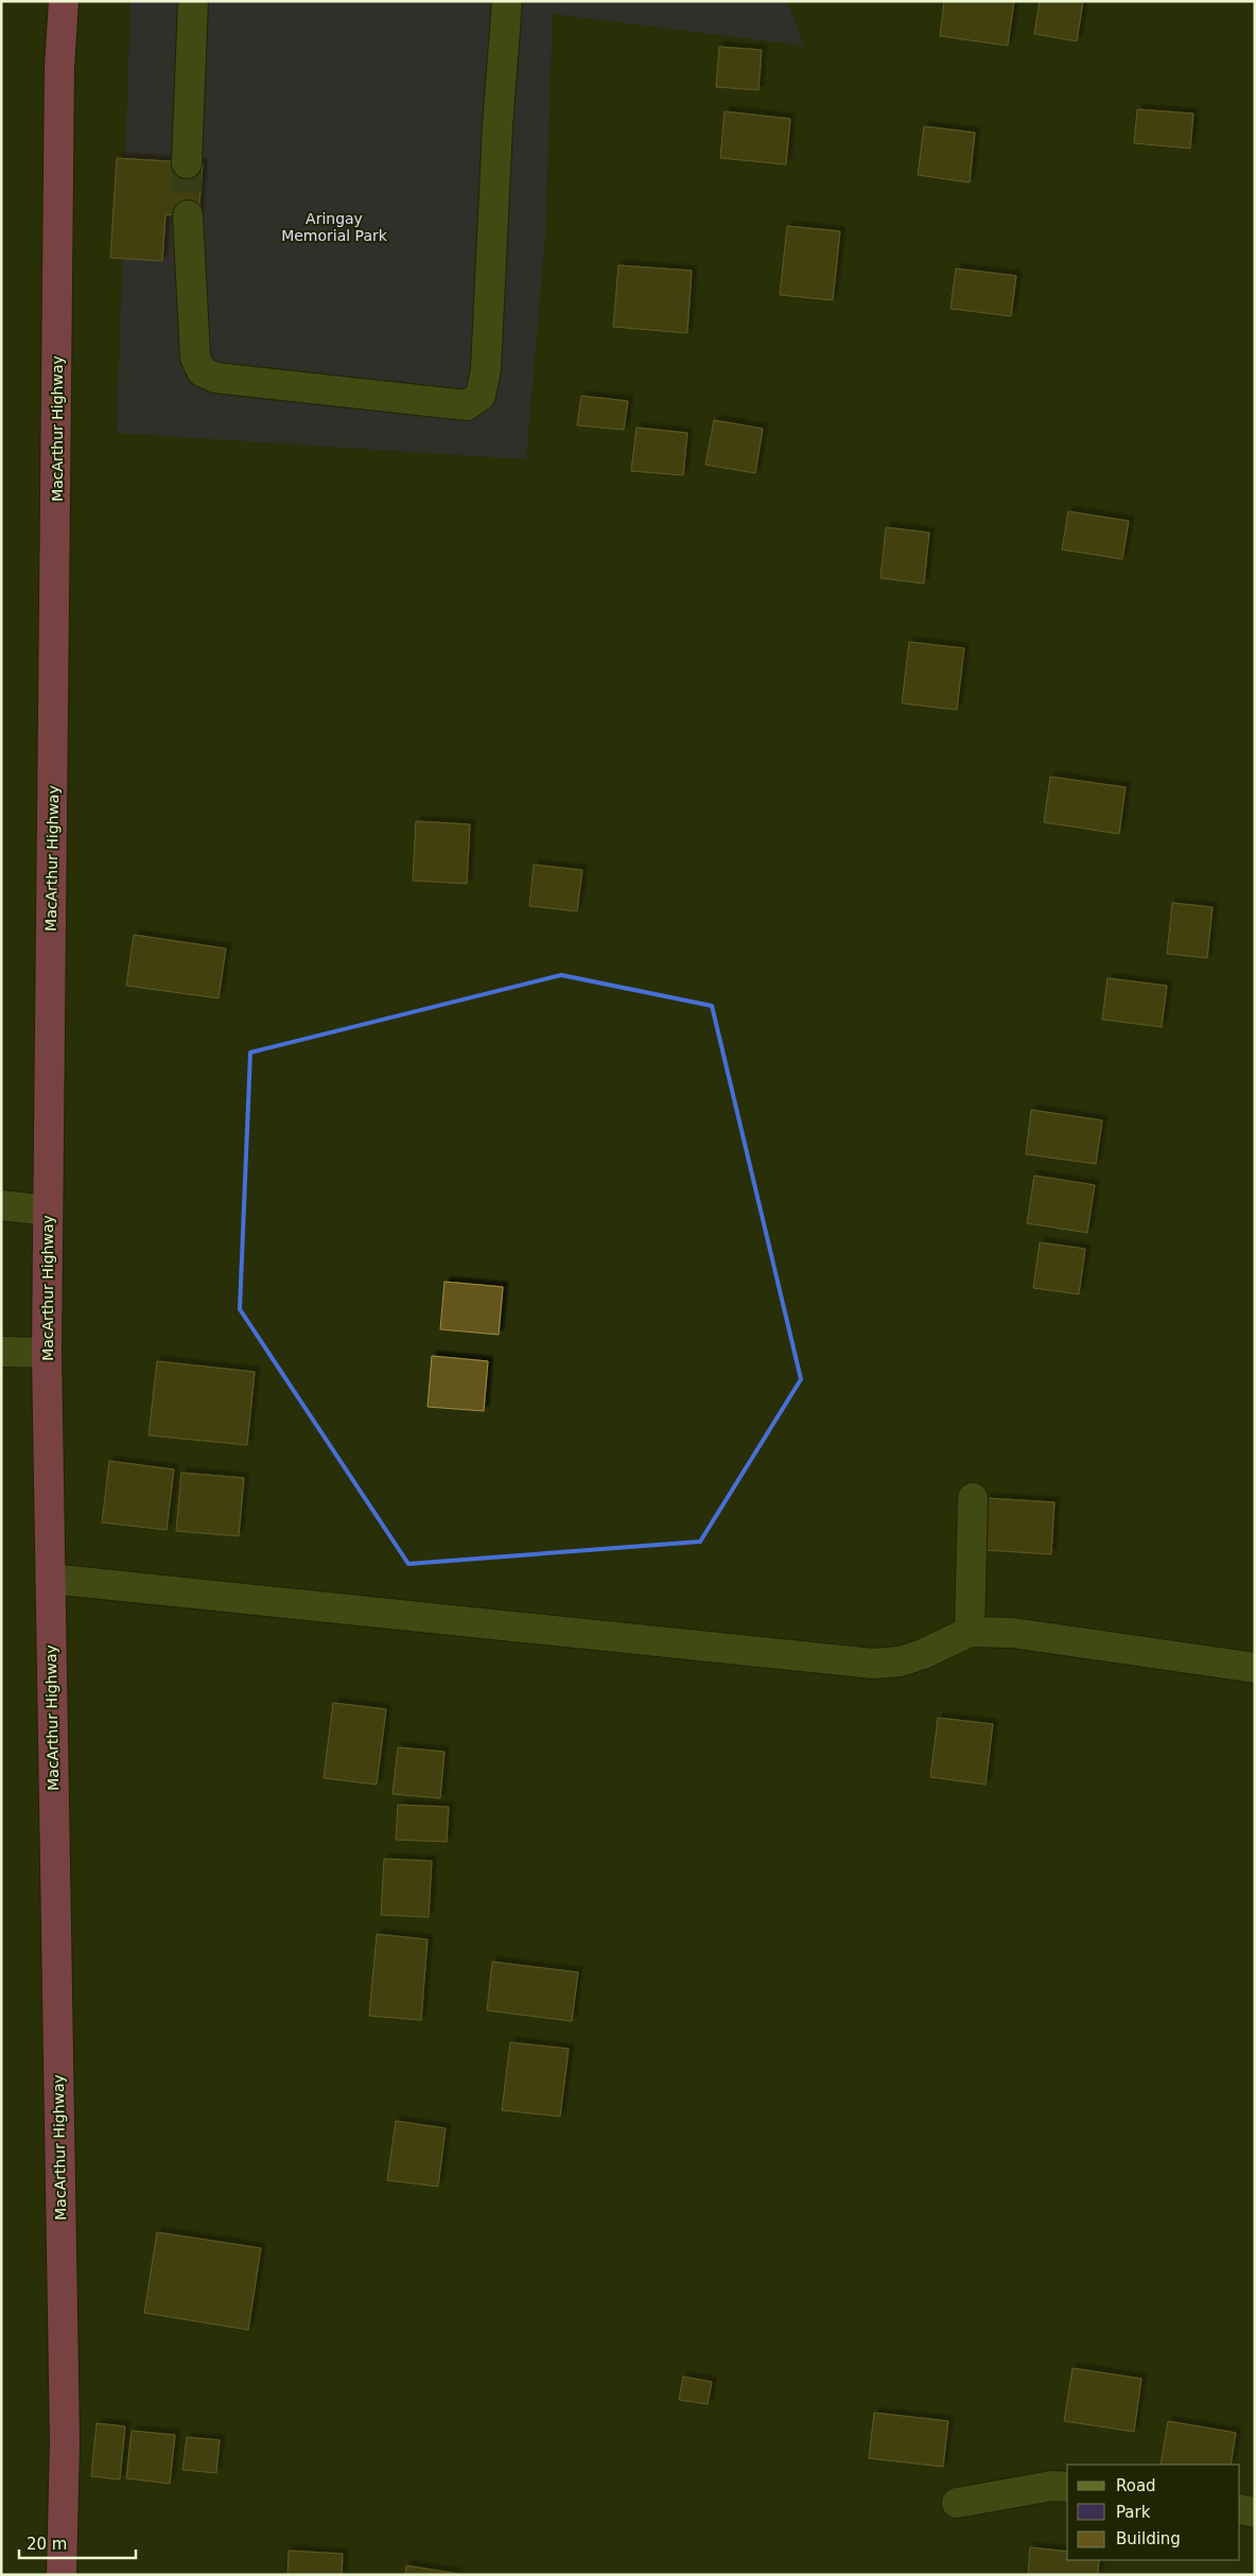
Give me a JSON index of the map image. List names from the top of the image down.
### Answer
{
  "streets": {
    "highway": ["MacArthur Highway"]
  },
  "parks": ["Aringay Memorial Park"],
  "legend": ["Road", "Park", "Building"],
  "scale_bar": "20 m"
}
